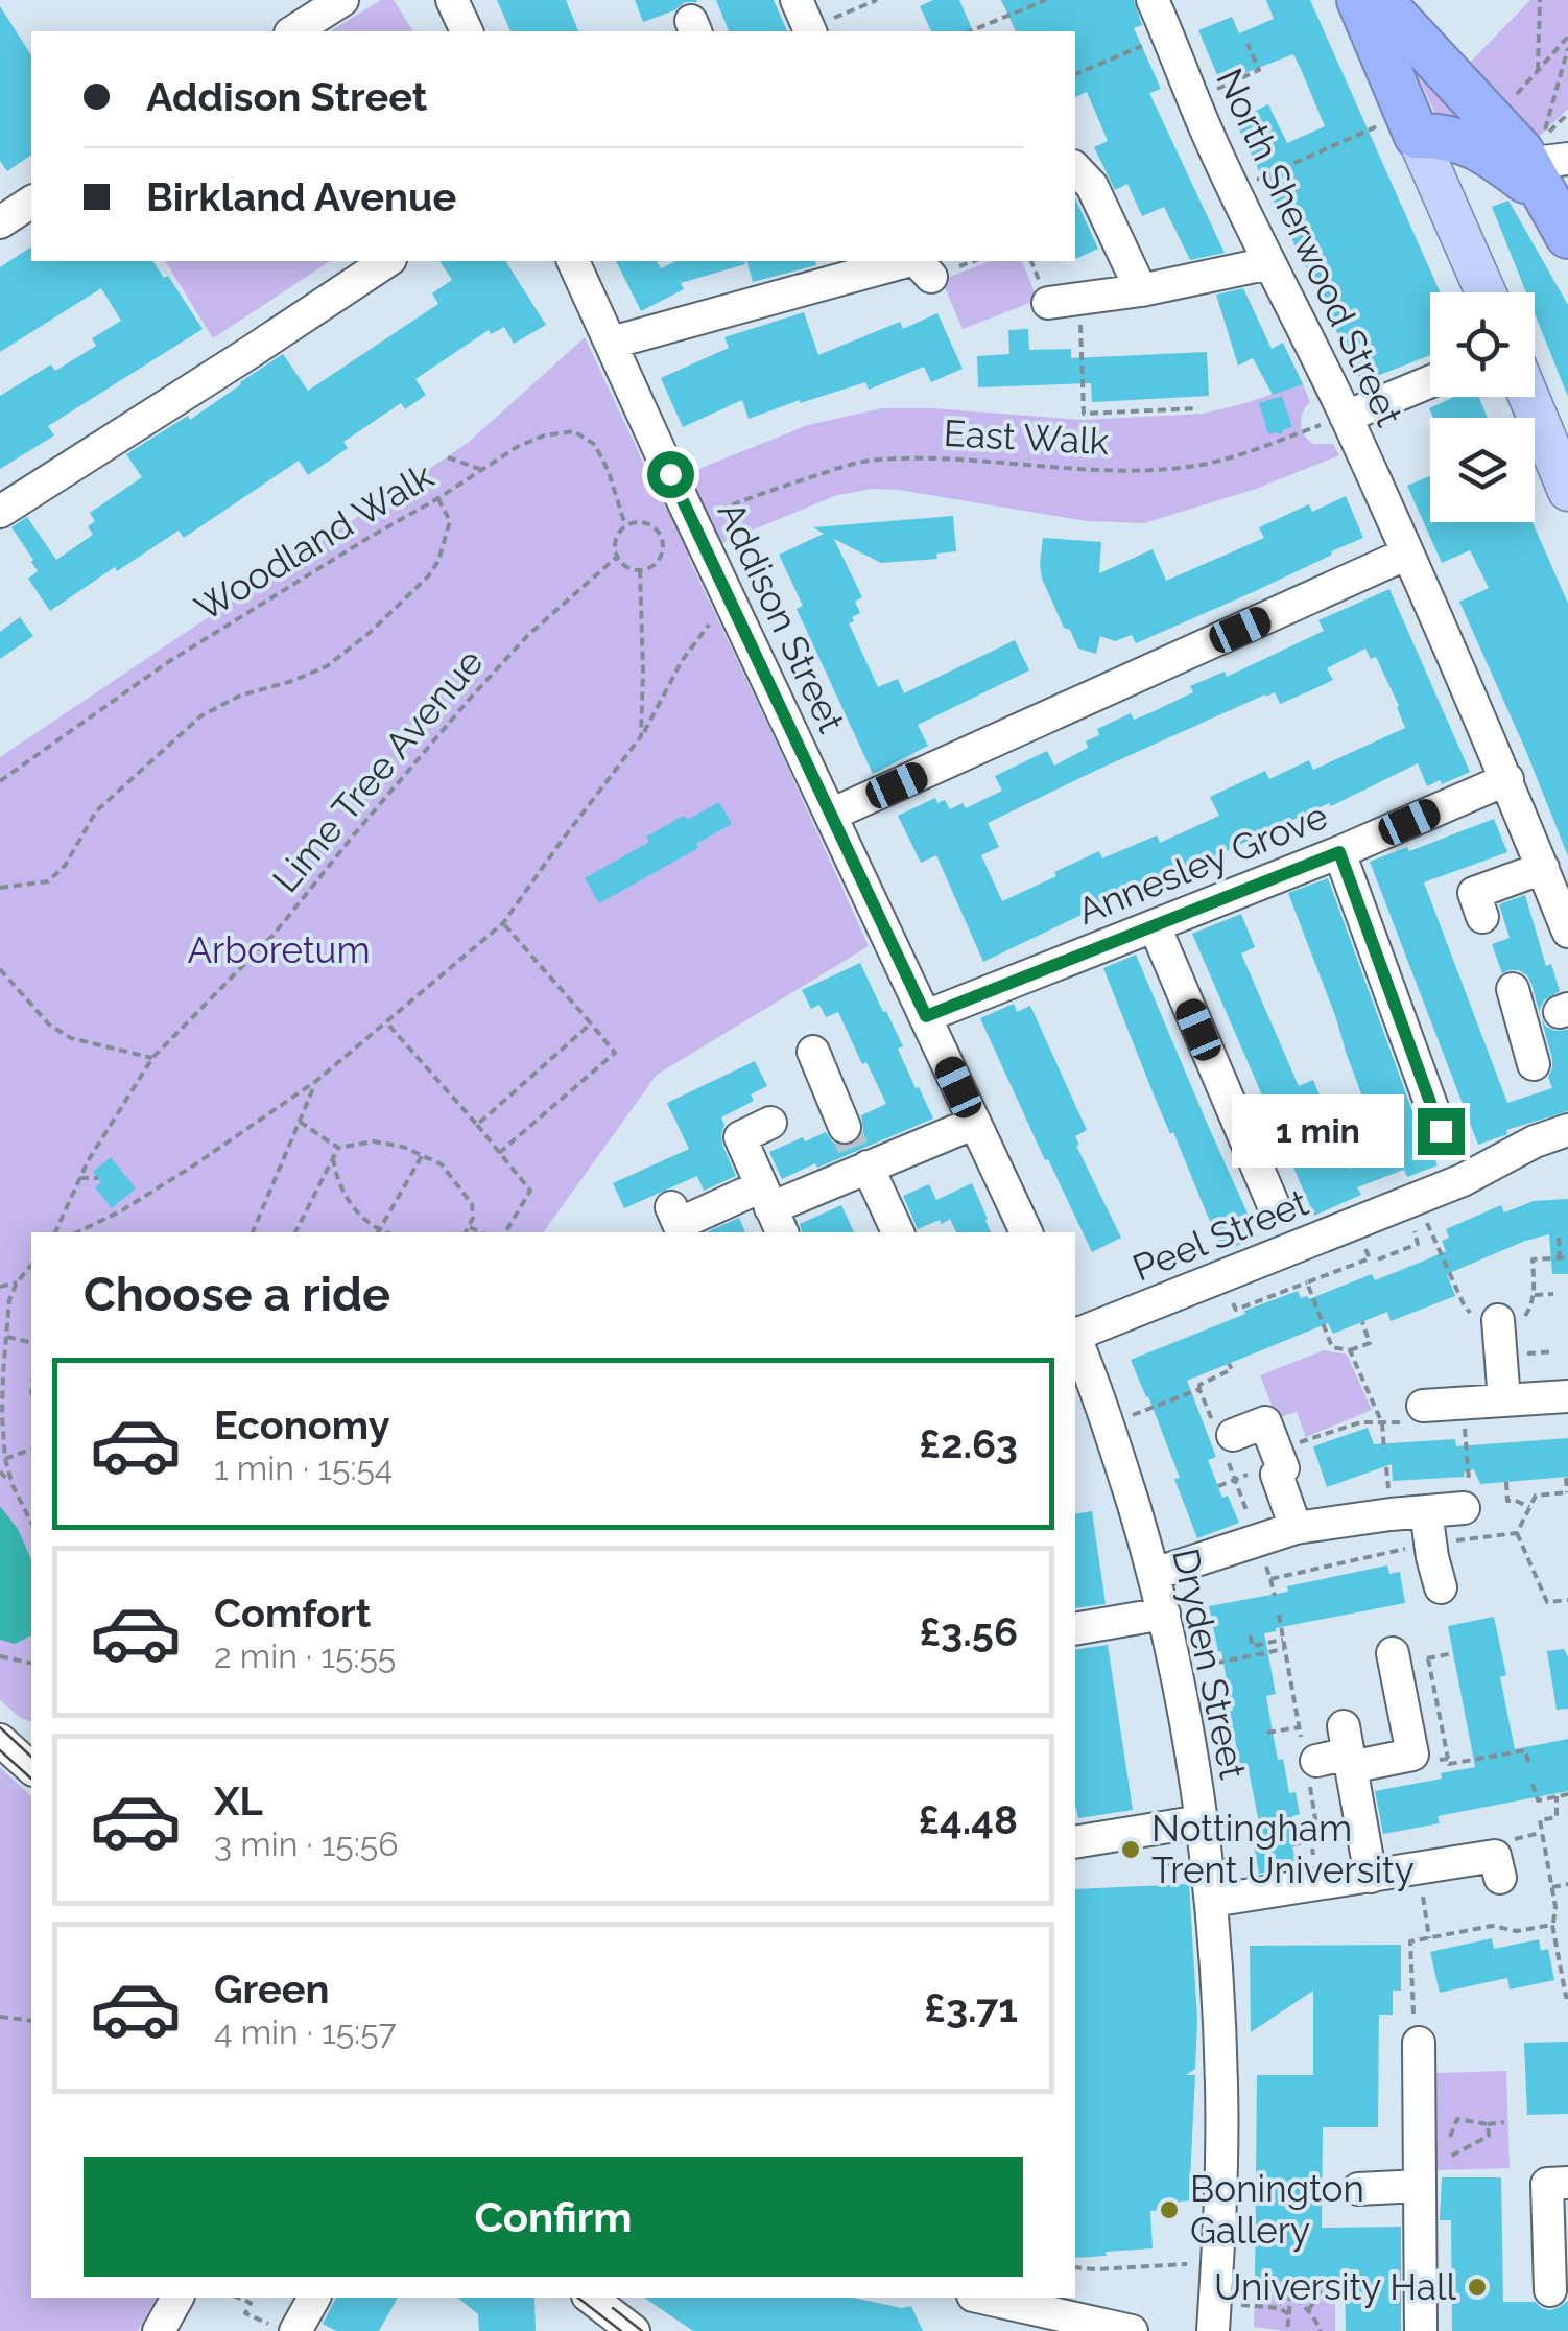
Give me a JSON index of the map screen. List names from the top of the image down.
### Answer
{
  "streets": {
    "street": [
      "North Sherwood Street",
      "Addison Street",
      "Annesley Grove",
      "Peel Street",
      "Dryden Street"
    ],
    "path": ["East Walk", "Woodland Walk", "Lime Tree Avenue"]
  },
  "crossings": [
    ["North Sherwood Street", "East Walk"],
    ["North Sherwood Street", "Annesley Grove"],
    ["Woodland Walk", "Lime Tree Avenue"],
    ["Addison Street", "Annesley Grove"]
  ],
  "parks": ["Arboretum"],
  "places": ["Nottingham Trent University", "Bonington Gallery", "University Hall"],
  "page": {
    "banner": ["Addison Street", "Birkland Avenue"],
    "bubble": "1 min",
    "heading": "Choose a ride",
    "list": [
      {
        "name": "Economy",
        "note": "1 min · 15:54",
        "value": "£2.63"
      },
      {
        "name": "Comfort",
        "note": "2 min · 15:55",
        "value": "£3.56"
      },
      {
        "name": "XL",
        "note": "3 min · 15:56",
        "value": "£4.48"
      },
      {
        "name": "Green",
        "note": "4 min · 15:57",
        "value": "£3.71"
      }
    ],
    "buttons": "Confirm"
  }
}
